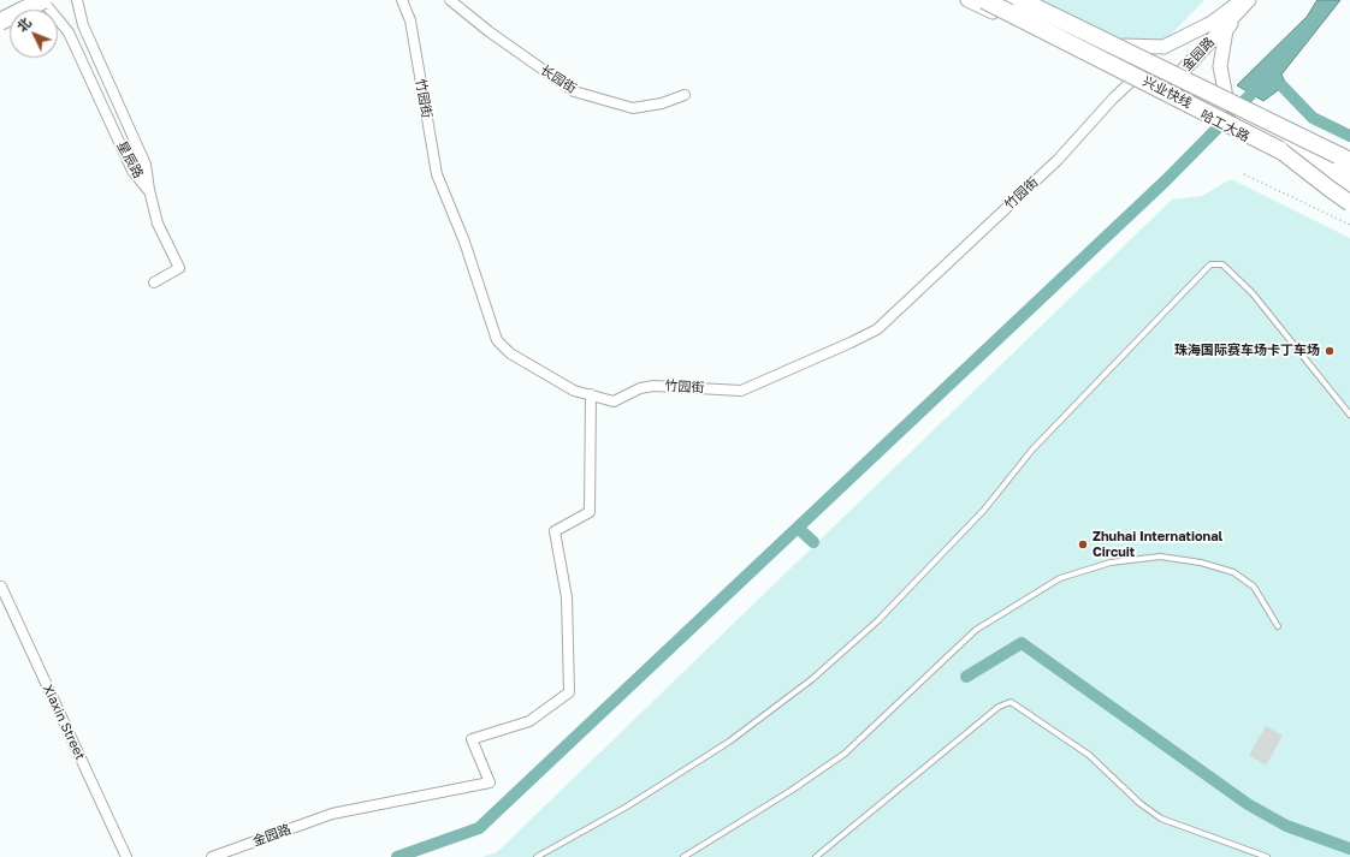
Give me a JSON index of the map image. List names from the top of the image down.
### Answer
{
  "streets": {
    "highway": ["兴业快线"],
    "street": [
      "金园路",
      "长园街",
      "竹园街",
      "哈工大路",
      "星辰路",
      "Xiaxin Street"
    ]
  },
  "crossings": [
    ["金园路", "竹园街"],
    ["金园路", "哈工大路"],
    ["竹园街", "哈工大路"]
  ],
  "places": ["珠海国际赛车场卡丁车场", "Zhuhai International Circuit"],
  "north": "top left"
}
